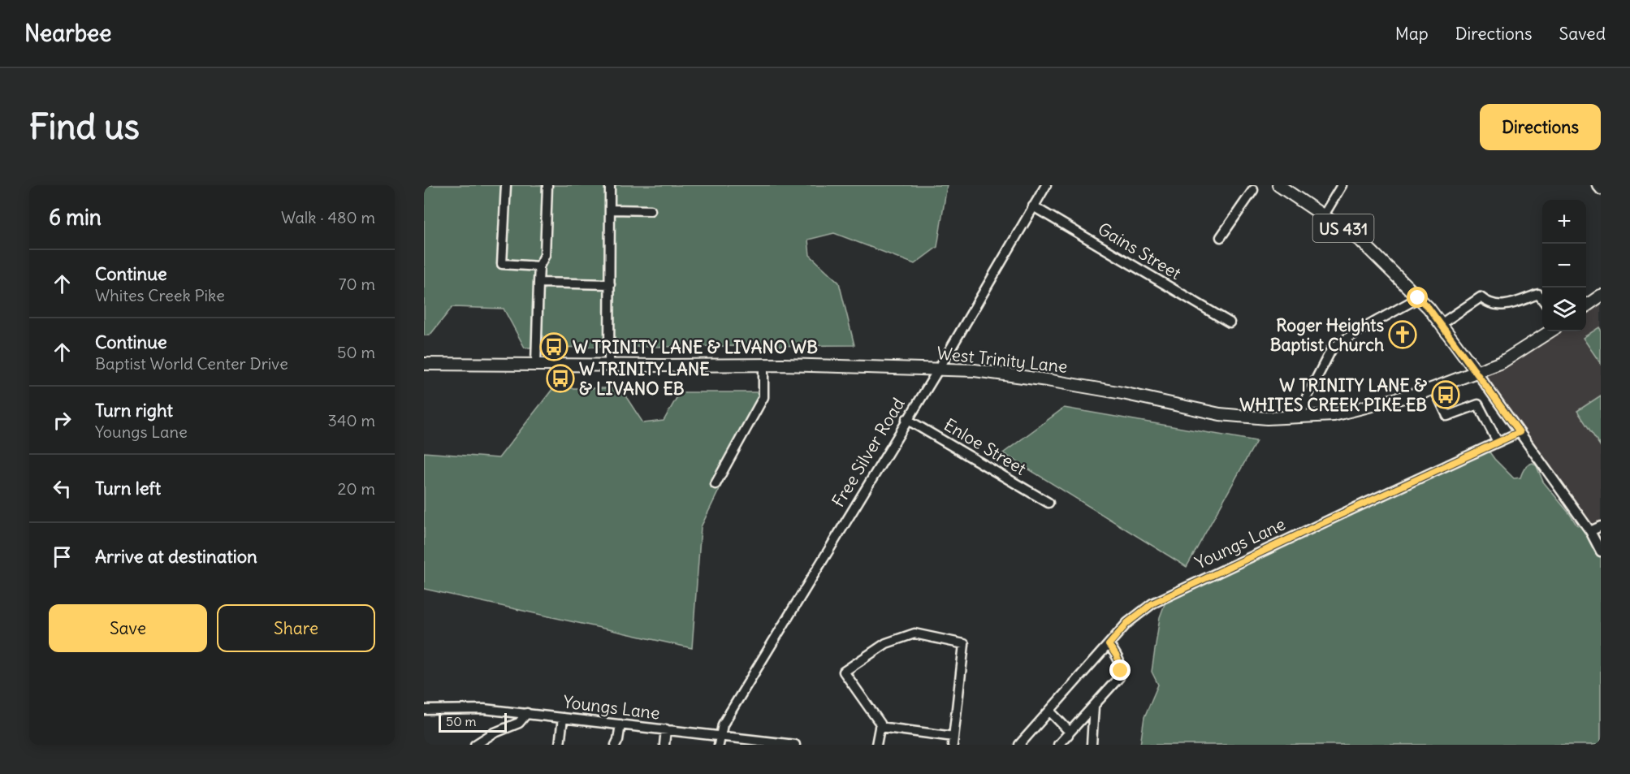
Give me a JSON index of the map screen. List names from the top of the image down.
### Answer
{
  "streets": {
    "main road": ["US 431", "West Trinity Lane"],
    "street": [
      "Gains Street",
      "Enloe Street",
      "Free Silver Road",
      "Youngs Lane"
    ]
  },
  "crossings": [
    ["US 431", "West Trinity Lane"],
    ["Gains Street", "Free Silver Road"],
    ["West Trinity Lane", "Free Silver Road"],
    ["Enloe Street", "Free Silver Road"],
    ["Free Silver Road", "Youngs Lane"]
  ],
  "places": {
    "church": ["Roger Heights Baptist Church"],
    "bus stop": ["W TRINITY LANE & LIVANO WB", "W TRINITY LANE & LIVANO EB", "W TRINITY LANE & WHITES CREEK PIKE EB"]
  },
  "scale_bar": "50 m",
  "page": {
    "header": "Nearbee",
    "nav": ["Map", "Directions", "Saved"],
    "buttons": [
      "Directions",
      ["Save", "Share"]
    ],
    "title": "Find us",
    "heading": ["6 min", "Walk · 480 m"],
    "map_buttons": ["+", "−"],
    "list": [
      ["Continue", "Whites Creek Pike", "70 m"],
      ["Continue", "Baptist World Center Drive", "50 m"],
      ["Turn right", "Youngs Lane", "340 m"],
      ["Turn left", "20 m"],
      "Arrive at destination"
    ],
    "scale": "50 m"
  }
}
